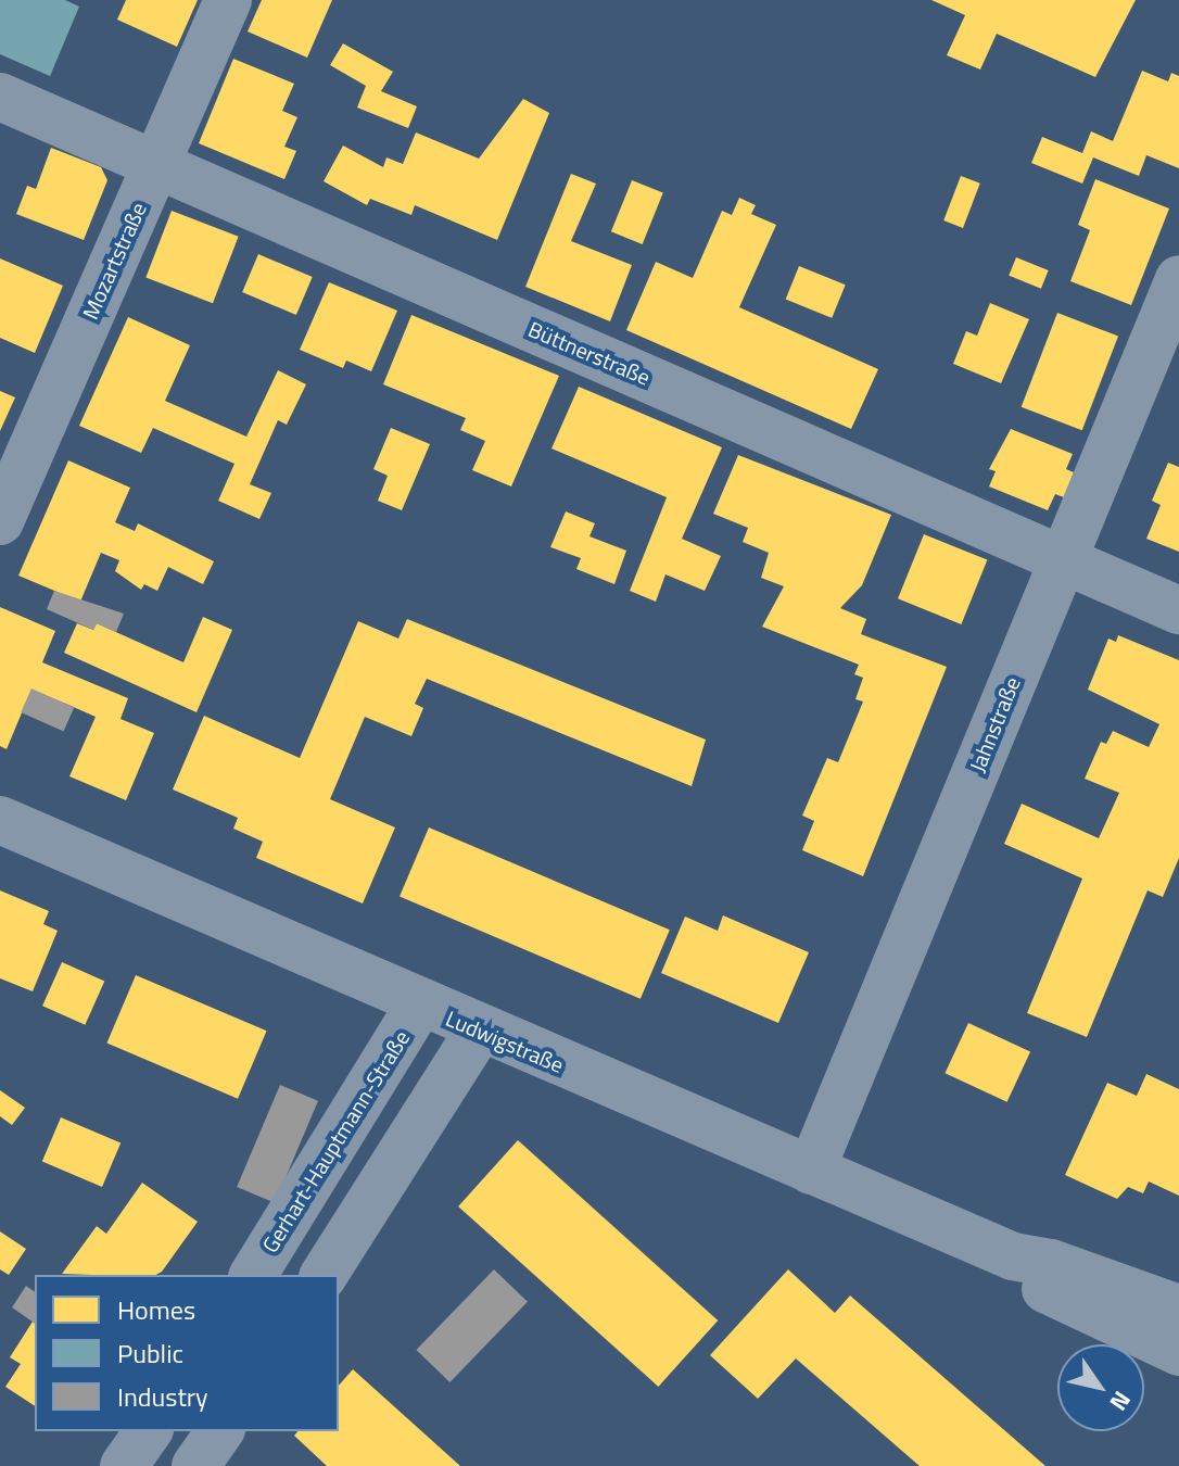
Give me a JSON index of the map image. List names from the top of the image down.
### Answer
{
  "streets": {
    "street": [
      "Mozartstraße",
      "Büttnerstraße",
      "Jahnstraße",
      "Ludwigstraße",
      "Gerhart-Hauptmann-Straße"
    ]
  },
  "crossings": [
    ["Mozartstraße", "Büttnerstraße"],
    ["Büttnerstraße", "Jahnstraße"],
    ["Jahnstraße", "Ludwigstraße"],
    ["Ludwigstraße", "Gerhart-Hauptmann-Straße"]
  ],
  "legend": ["Homes", "Public", "Industry"],
  "north": "bottom right"
}
